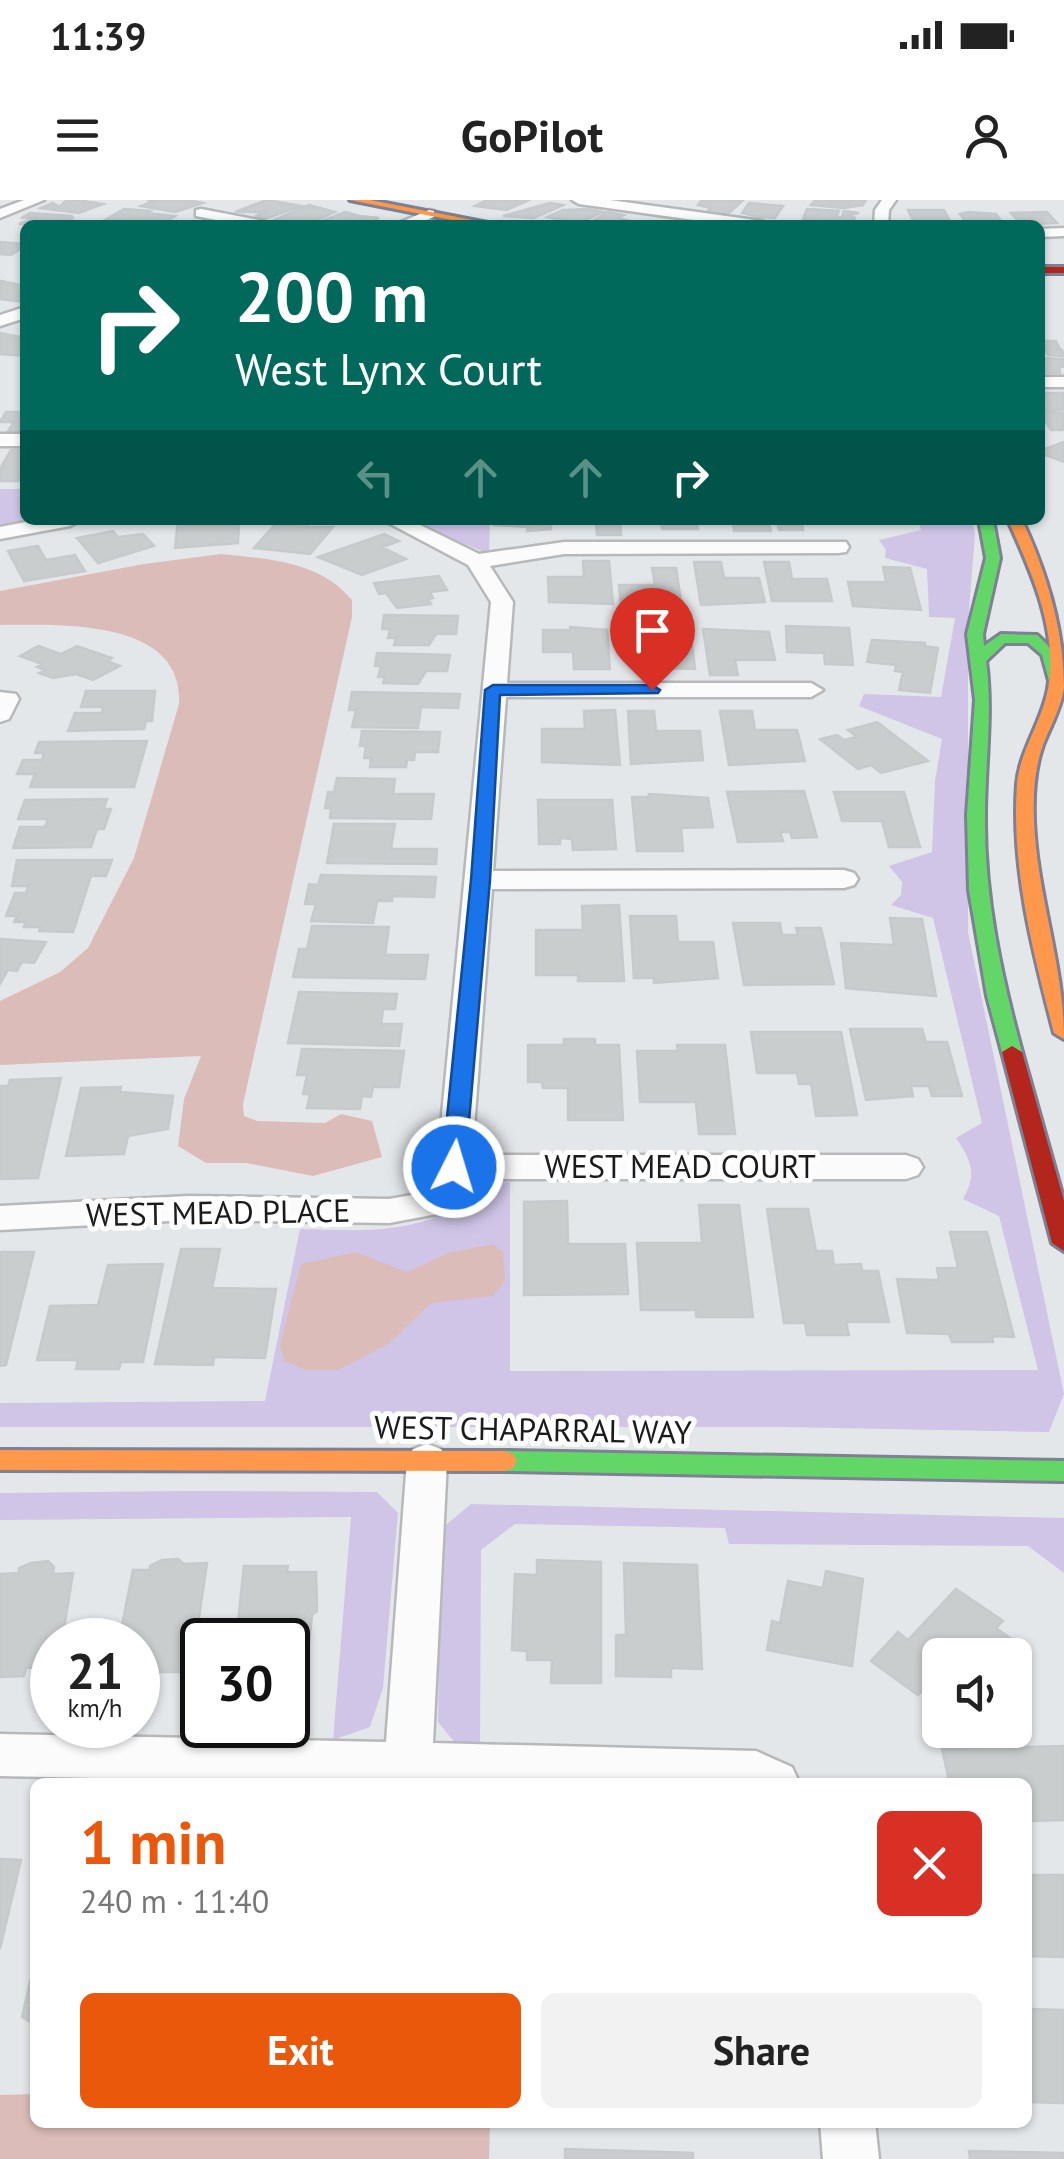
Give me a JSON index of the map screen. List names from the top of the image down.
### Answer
{
  "streets": {
    "street": ["WEST MEAD COURT", "WEST MEAD PLACE", "WEST CHAPARRAL WAY"]
  },
  "crossings": [
    ["WEST MEAD COURT", "WEST MEAD PLACE"]
  ],
  "page": {
    "status": "11:39",
    "header": "GoPilot",
    "turn": ["200 m", "West Lynx Court"],
    "speed": "21 km/h",
    "limit": "30",
    "heading": ["1 min", "240 m · 11:40"],
    "buttons": ["Exit", "Share"]
  }
}
